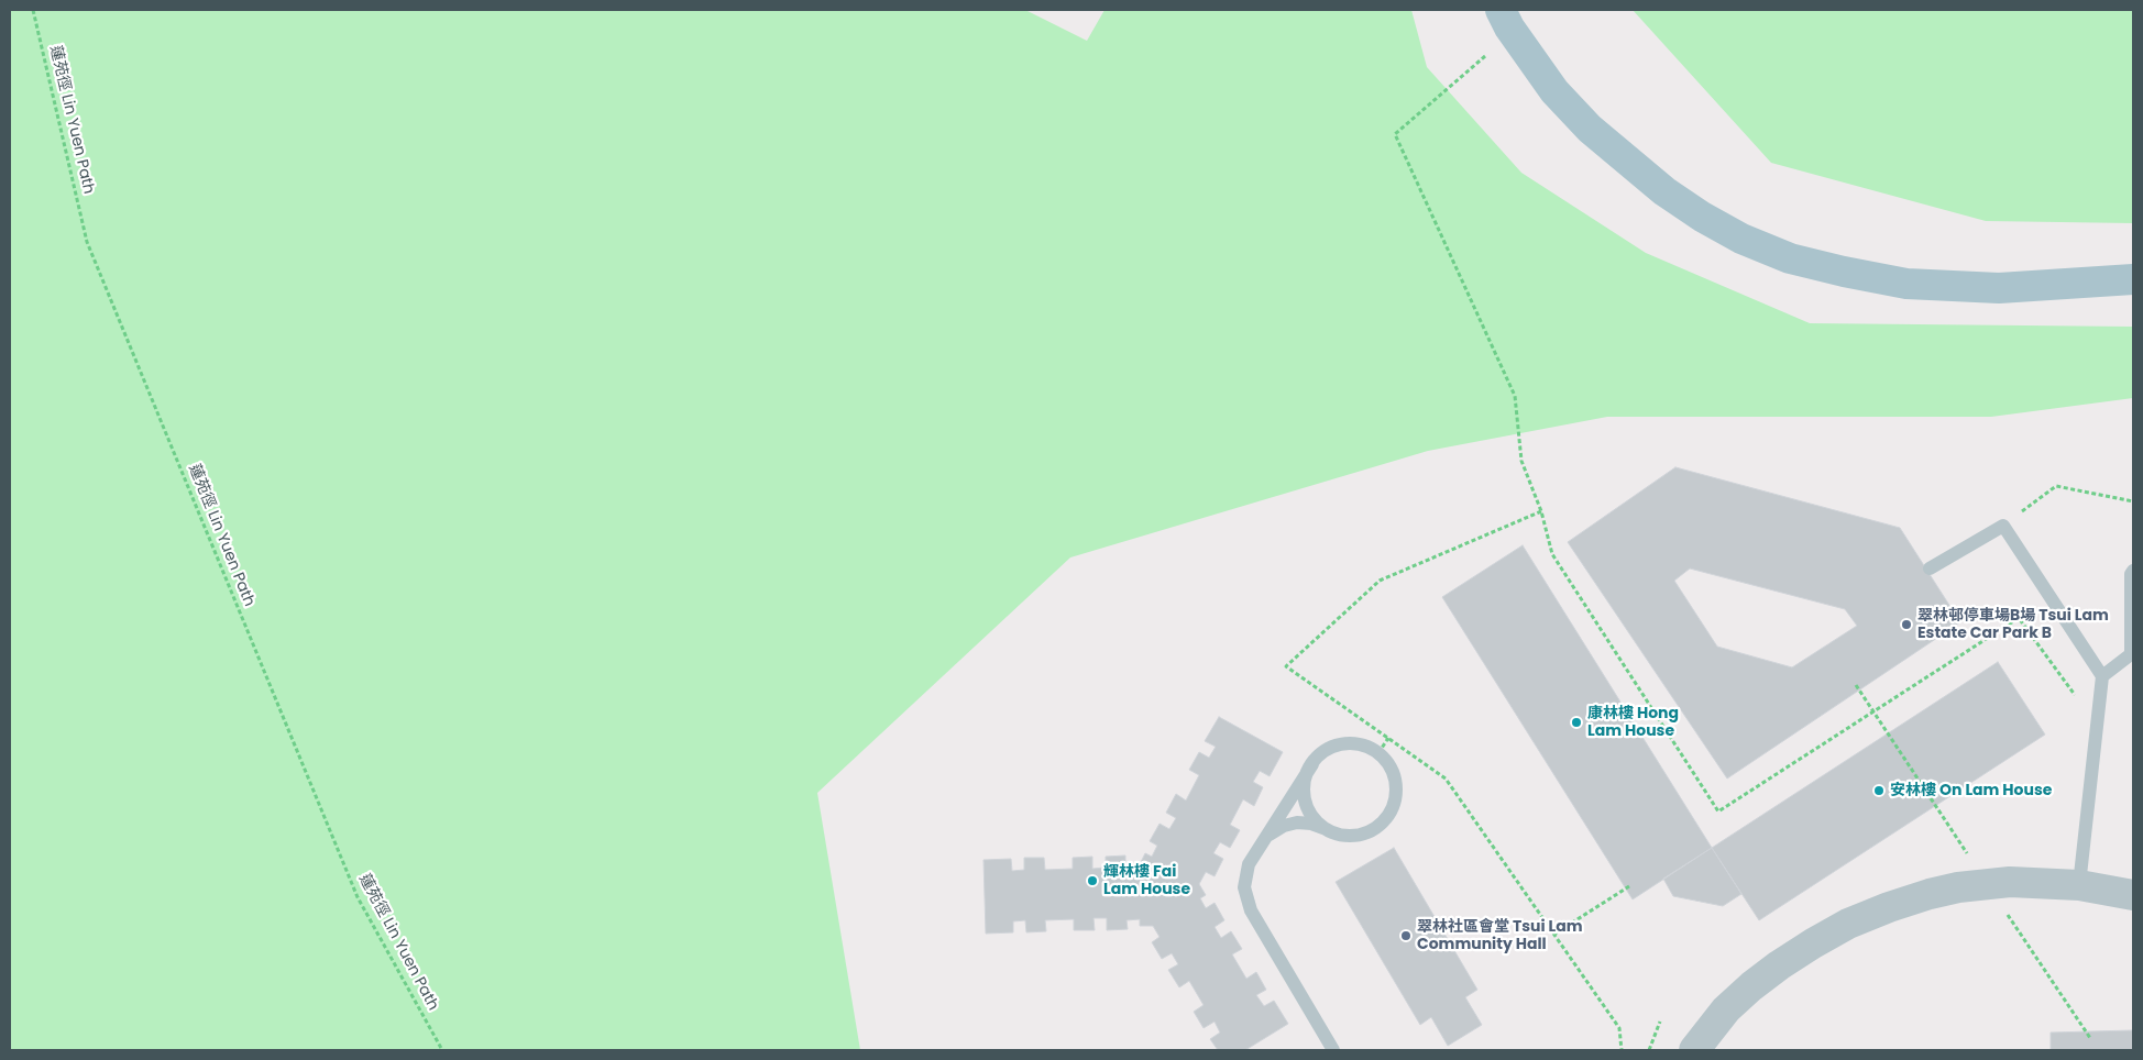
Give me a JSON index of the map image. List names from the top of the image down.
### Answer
{
  "streets": {
    "path": ["蓮苑徑 Lin Yuen Path"]
  },
  "places": [
    "翠林邨停車場B場 Tsui Lam Estate Car Park B",
    "康林樓 Hong Lam House",
    "安林樓 On Lam House",
    "輝林樓 Fai Lam House",
    "翠林社區會堂 Tsui Lam Community Hall"
  ]
}
